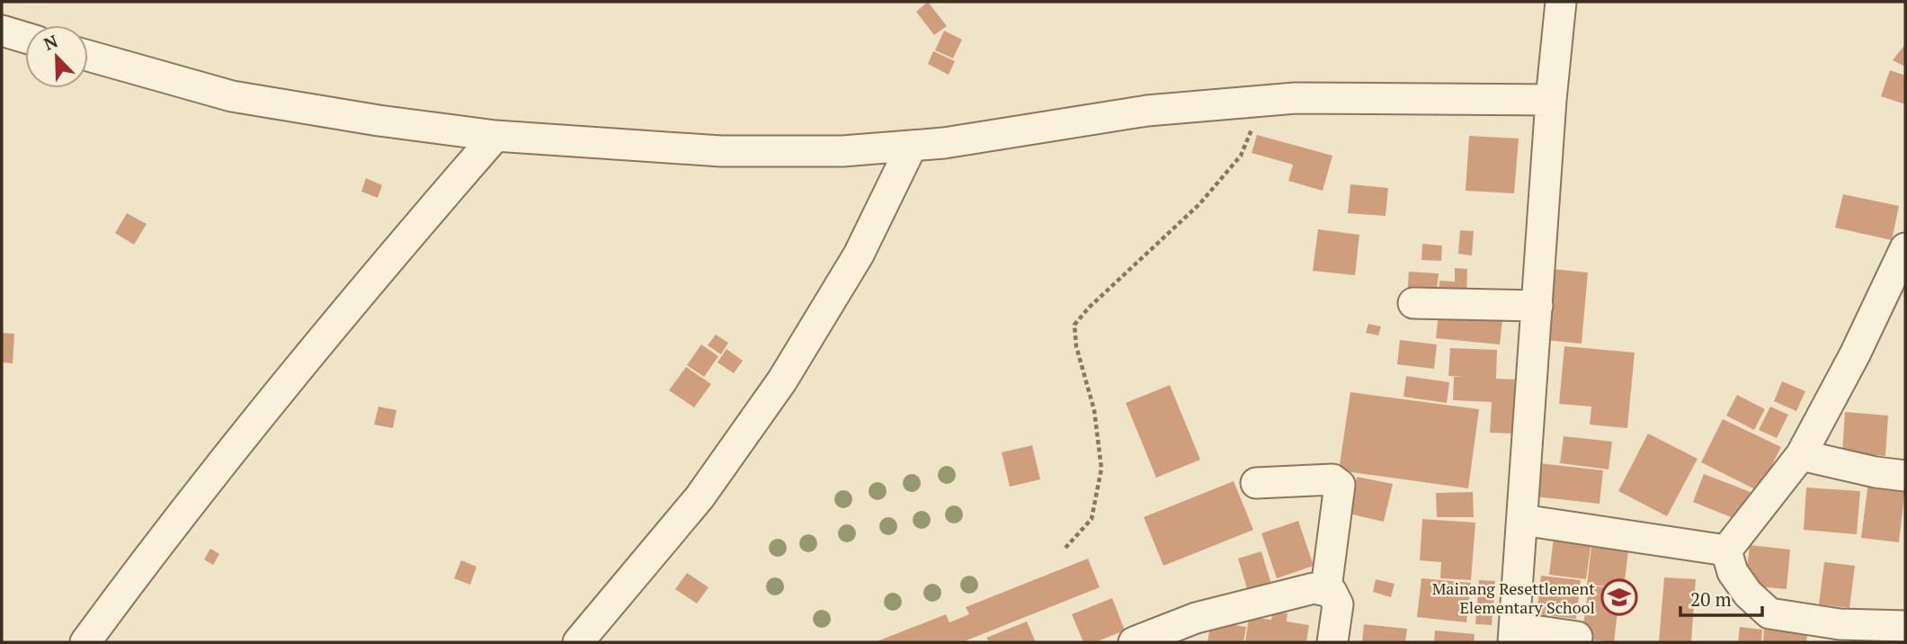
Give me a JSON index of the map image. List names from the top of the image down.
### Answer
{
  "places": {
    "school or university": ["Mainang Resettlement Elementary School"]
  },
  "scale_bar": "20 m",
  "north": "top left"
}
